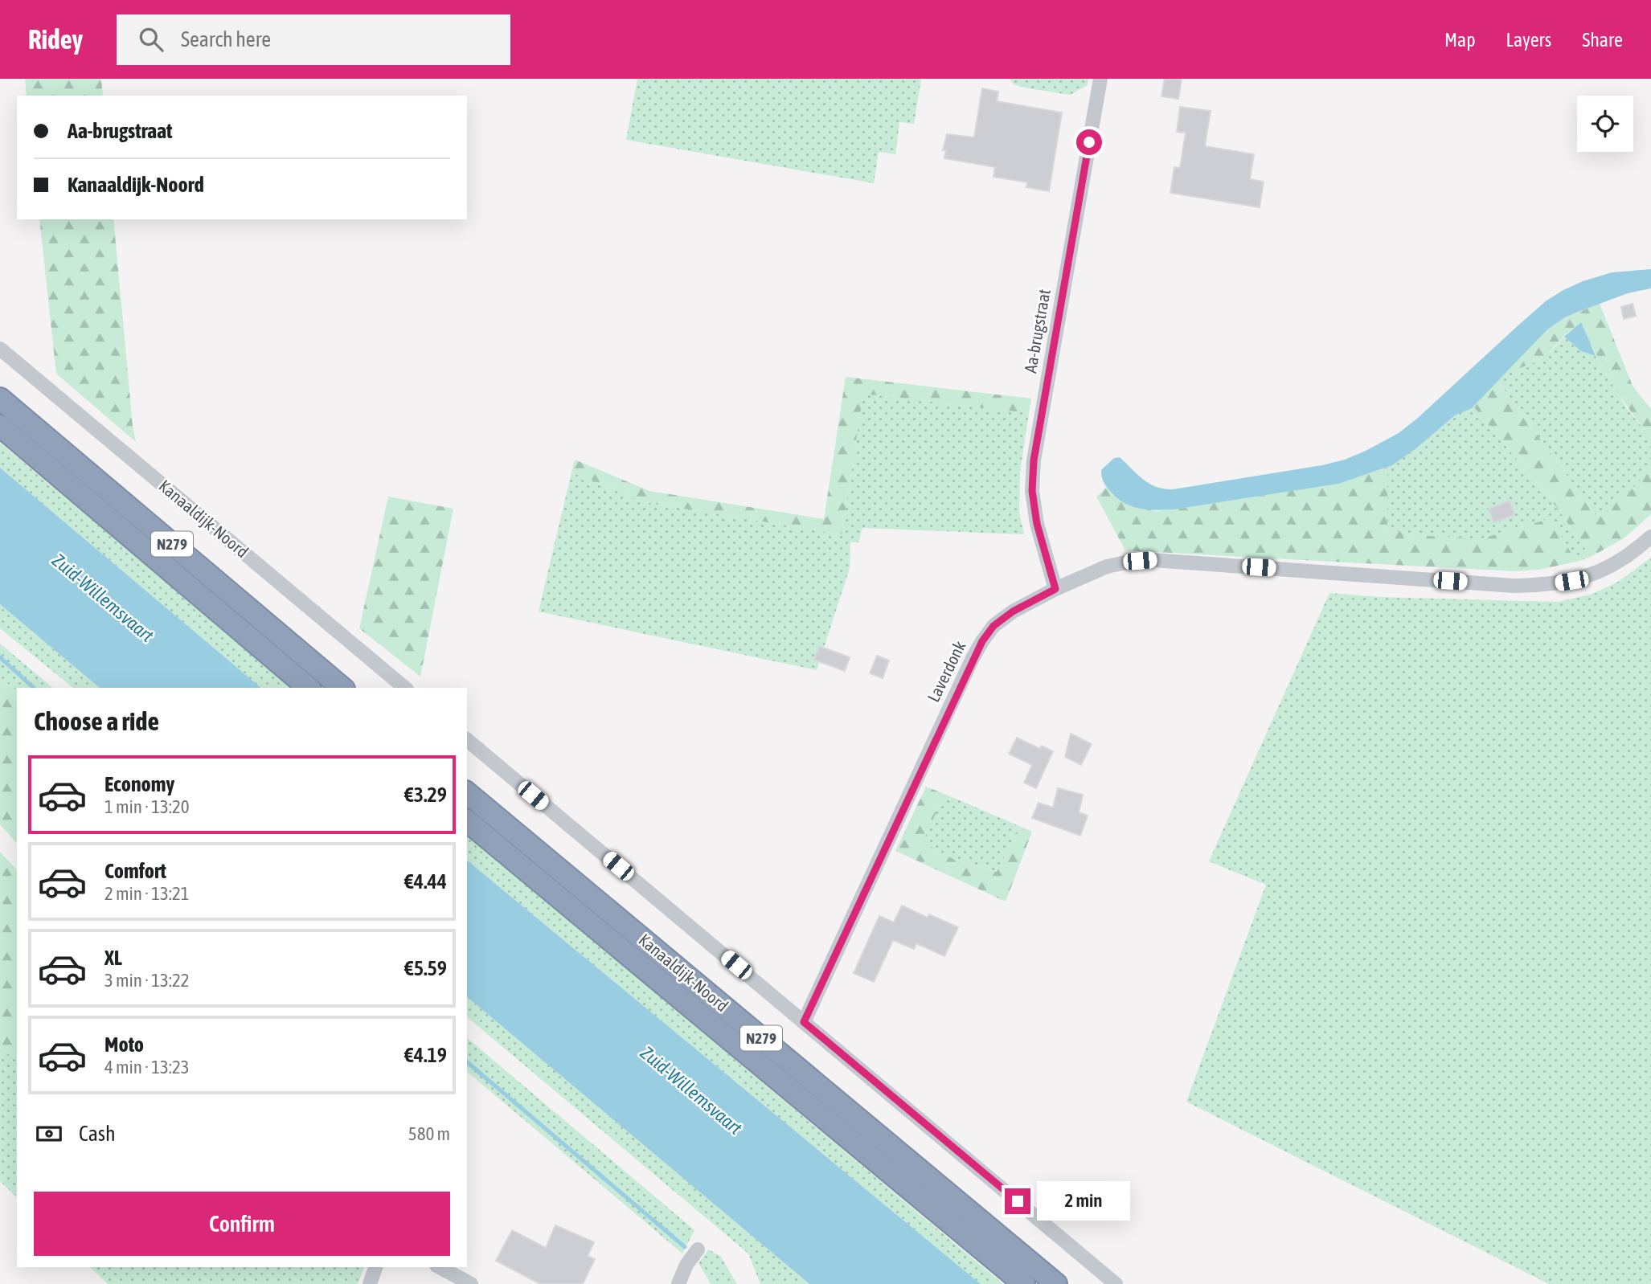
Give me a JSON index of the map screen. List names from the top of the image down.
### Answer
{
  "streets": {
    "highway": ["Kanaaldijk-Noord", "N279"],
    "street": ["Aa-brugstraat", "Laverdonk"]
  },
  "crossings": [
    ["Aa-brugstraat", "Laverdonk"]
  ],
  "water": ["Zuid-Willemsvaart"],
  "page": {
    "header": "Ridey",
    "search": "Search here",
    "nav": ["Map", "Layers", "Share"],
    "banner": ["Aa-brugstraat", "Kanaaldijk-Noord"],
    "heading": "Choose a ride",
    "list": [
      {
        "name": "Economy",
        "note": "1 min · 13:20",
        "value": "€3.29"
      },
      {
        "name": "Comfort",
        "note": "2 min · 13:21",
        "value": "€4.44"
      },
      {
        "name": "XL",
        "note": "3 min · 13:22",
        "value": "€5.59"
      },
      {
        "name": "Moto",
        "note": "4 min · 13:23",
        "value": "€4.19"
      }
    ],
    "pay": ["Cash", "580 m"],
    "buttons": "Confirm",
    "bubble": "2 min"
  }
}
